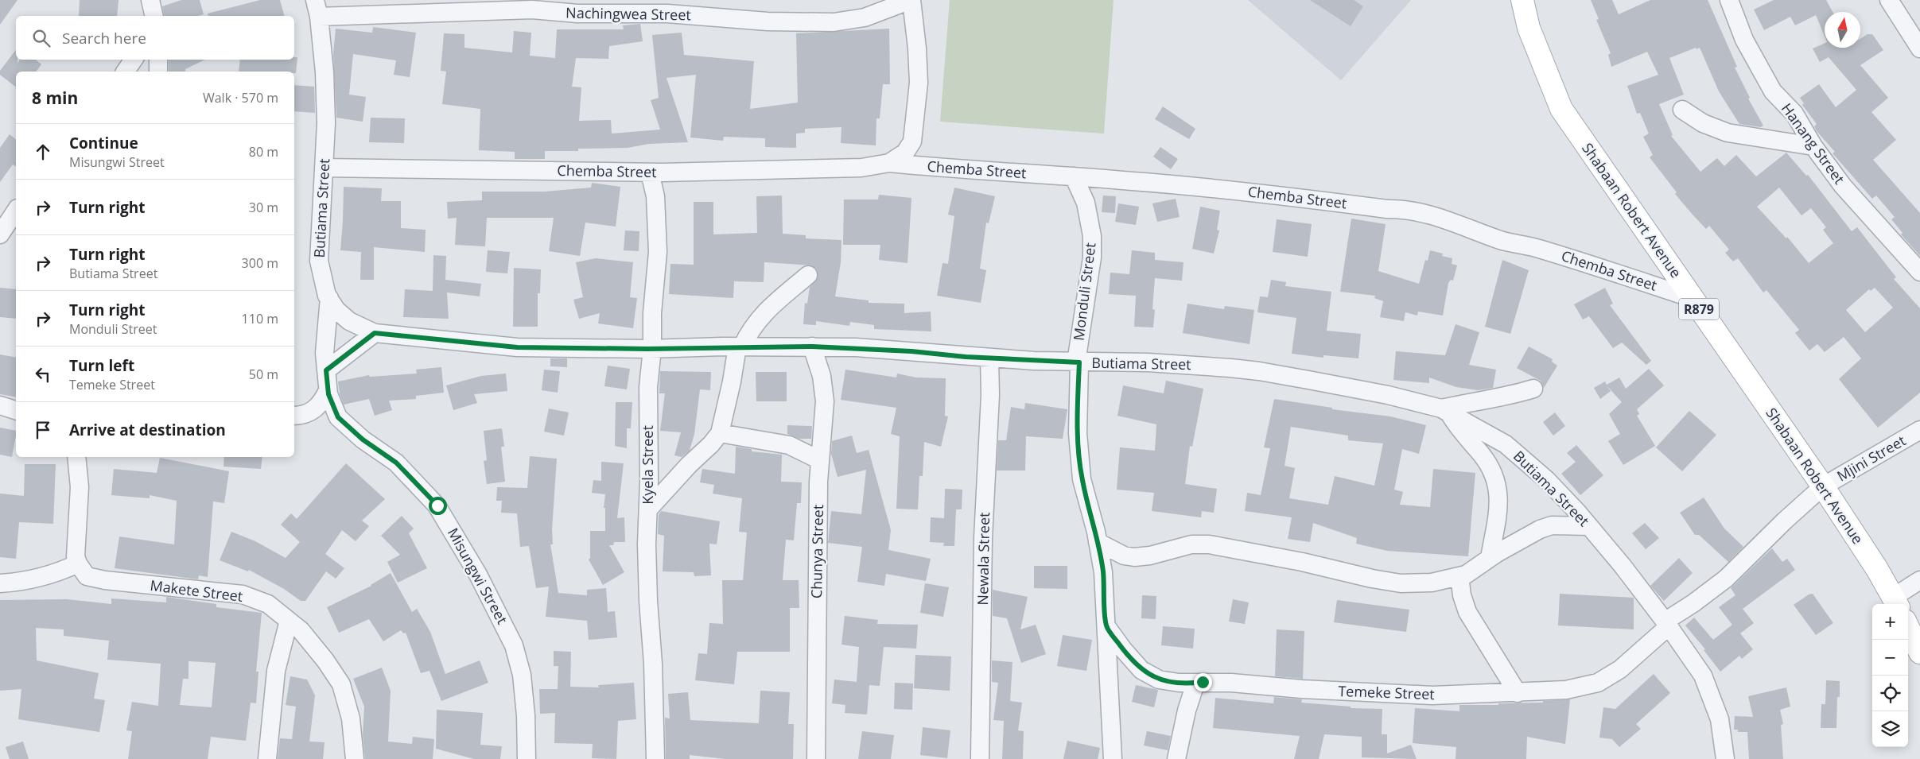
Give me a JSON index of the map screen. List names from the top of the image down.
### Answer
{
  "streets": {
    "main road": ["Shabaan Robert Avenue", "R879"],
    "street": [
      "Nachingwea Street",
      "Hanang Street",
      "Chemba Street",
      "Butiama Street",
      "Monduli Street",
      "Mjini Street",
      "Kyela Street",
      "Chunya Street",
      "Newala Street",
      "Misungwi Street",
      "Makete Street",
      "Temeke Street"
    ]
  },
  "crossings": [
    ["Nachingwea Street", "Chemba Street"],
    ["Nachingwea Street", "Butiama Street"],
    ["Chemba Street", "Butiama Street"],
    ["Chemba Street", "Shabaan Robert Avenue"],
    ["Chemba Street", "Monduli Street"],
    ["Chemba Street", "Kyela Street"],
    ["Butiama Street", "Monduli Street"],
    ["Butiama Street", "Mjini Street"],
    ["Butiama Street", "Kyela Street"],
    ["Butiama Street", "Chunya Street"],
    ["Butiama Street", "Newala Street"],
    ["Butiama Street", "Misungwi Street"],
    ["Butiama Street", "Temeke Street"],
    ["Shabaan Robert Avenue", "Mjini Street"],
    ["Monduli Street", "Temeke Street"],
    ["Mjini Street", "Temeke Street"]
  ],
  "north": "top",
  "page": {
    "search": "Search here",
    "heading": ["8 min", "Walk · 570 m"],
    "list": [
      ["Continue", "Misungwi Street", "80 m"],
      ["Turn right", "30 m"],
      ["Turn right", "Butiama Street", "300 m"],
      ["Turn right", "Monduli Street", "110 m"],
      ["Turn left", "Temeke Street", "50 m"],
      "Arrive at destination"
    ],
    "map_buttons": ["+", "−"]
  }
}
